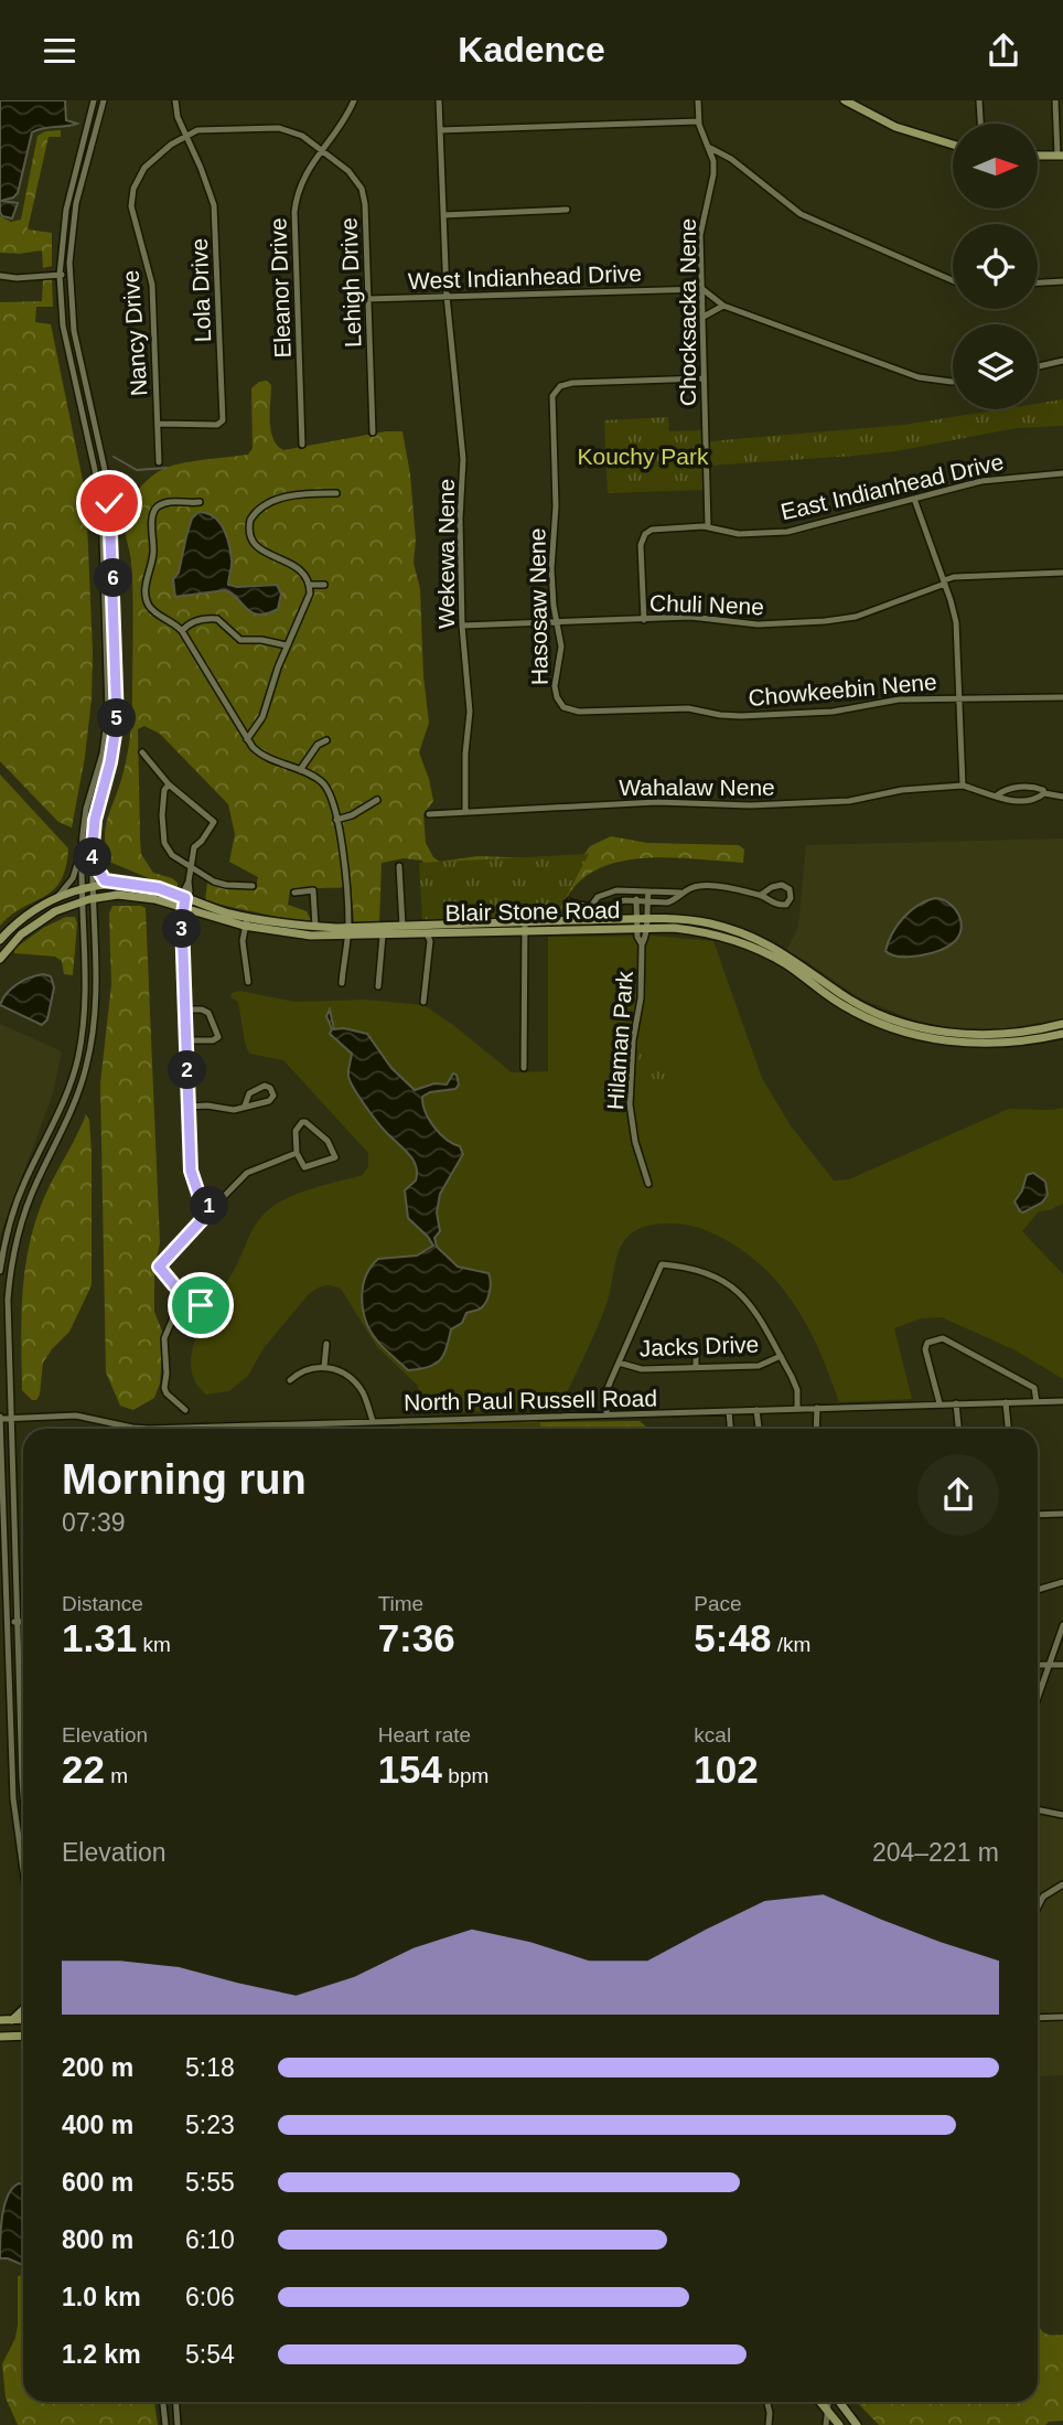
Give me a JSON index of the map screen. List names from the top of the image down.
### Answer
{
  "streets": {
    "main road": ["Blair Stone Road"],
    "street": [
      "West Indianhead Drive",
      "Lehigh Drive",
      "Eleanor Drive",
      "Lola Drive",
      "Chocksacka Nene",
      "Nancy Drive",
      "East Indianhead Drive",
      "Wekewa Nene",
      "Chuli Nene",
      "Hasosaw Nene",
      "Chowkeebin Nene",
      "Wahalaw Nene",
      "Hilaman Park",
      "Jacks Drive",
      "North Paul Russell Road"
    ]
  },
  "crossings": [
    ["West Indianhead Drive", "Lehigh Drive"],
    ["West Indianhead Drive", "Chocksacka Nene"],
    ["West Indianhead Drive", "Wekewa Nene"],
    ["Lehigh Drive", "Eleanor Drive"],
    ["Lehigh Drive", "Lola Drive"],
    ["Lehigh Drive", "Nancy Drive"],
    ["Lola Drive", "Nancy Drive"],
    ["Chocksacka Nene", "East Indianhead Drive"],
    ["Chocksacka Nene", "Hasosaw Nene"],
    ["East Indianhead Drive", "Chuli Nene"],
    ["Wekewa Nene", "Chuli Nene"],
    ["Wekewa Nene", "Wahalaw Nene"],
    ["Chuli Nene", "Hasosaw Nene"],
    ["Hasosaw Nene", "Chowkeebin Nene"],
    ["Blair Stone Road", "Hilaman Park"]
  ],
  "parks": ["Kouchy Park"],
  "north": "right",
  "page": {
    "header": "Kadence",
    "pins": [
      "6",
      "5",
      "4",
      "3",
      "2",
      "1"
    ],
    "heading": ["Morning run", "07:39"],
    "stats": [
      ["Distance", "1.31 km"],
      ["Time", "7:36"],
      ["Pace", "5:48 /km"],
      ["Elevation", "22 m"],
      ["Heart rate", "154 bpm"],
      ["kcal", "102"]
    ],
    "chart": ["Elevation", "204–221 m"],
    "list": [
      {
        "name": "200 m",
        "note": "5:18"
      },
      {
        "name": "400 m",
        "note": "5:23"
      },
      {
        "name": "600 m",
        "note": "5:55"
      },
      {
        "name": "800 m",
        "note": "6:10"
      },
      {
        "name": "1.0 km",
        "note": "6:06"
      },
      {
        "name": "1.2 km",
        "note": "5:54"
      }
    ]
  }
}
